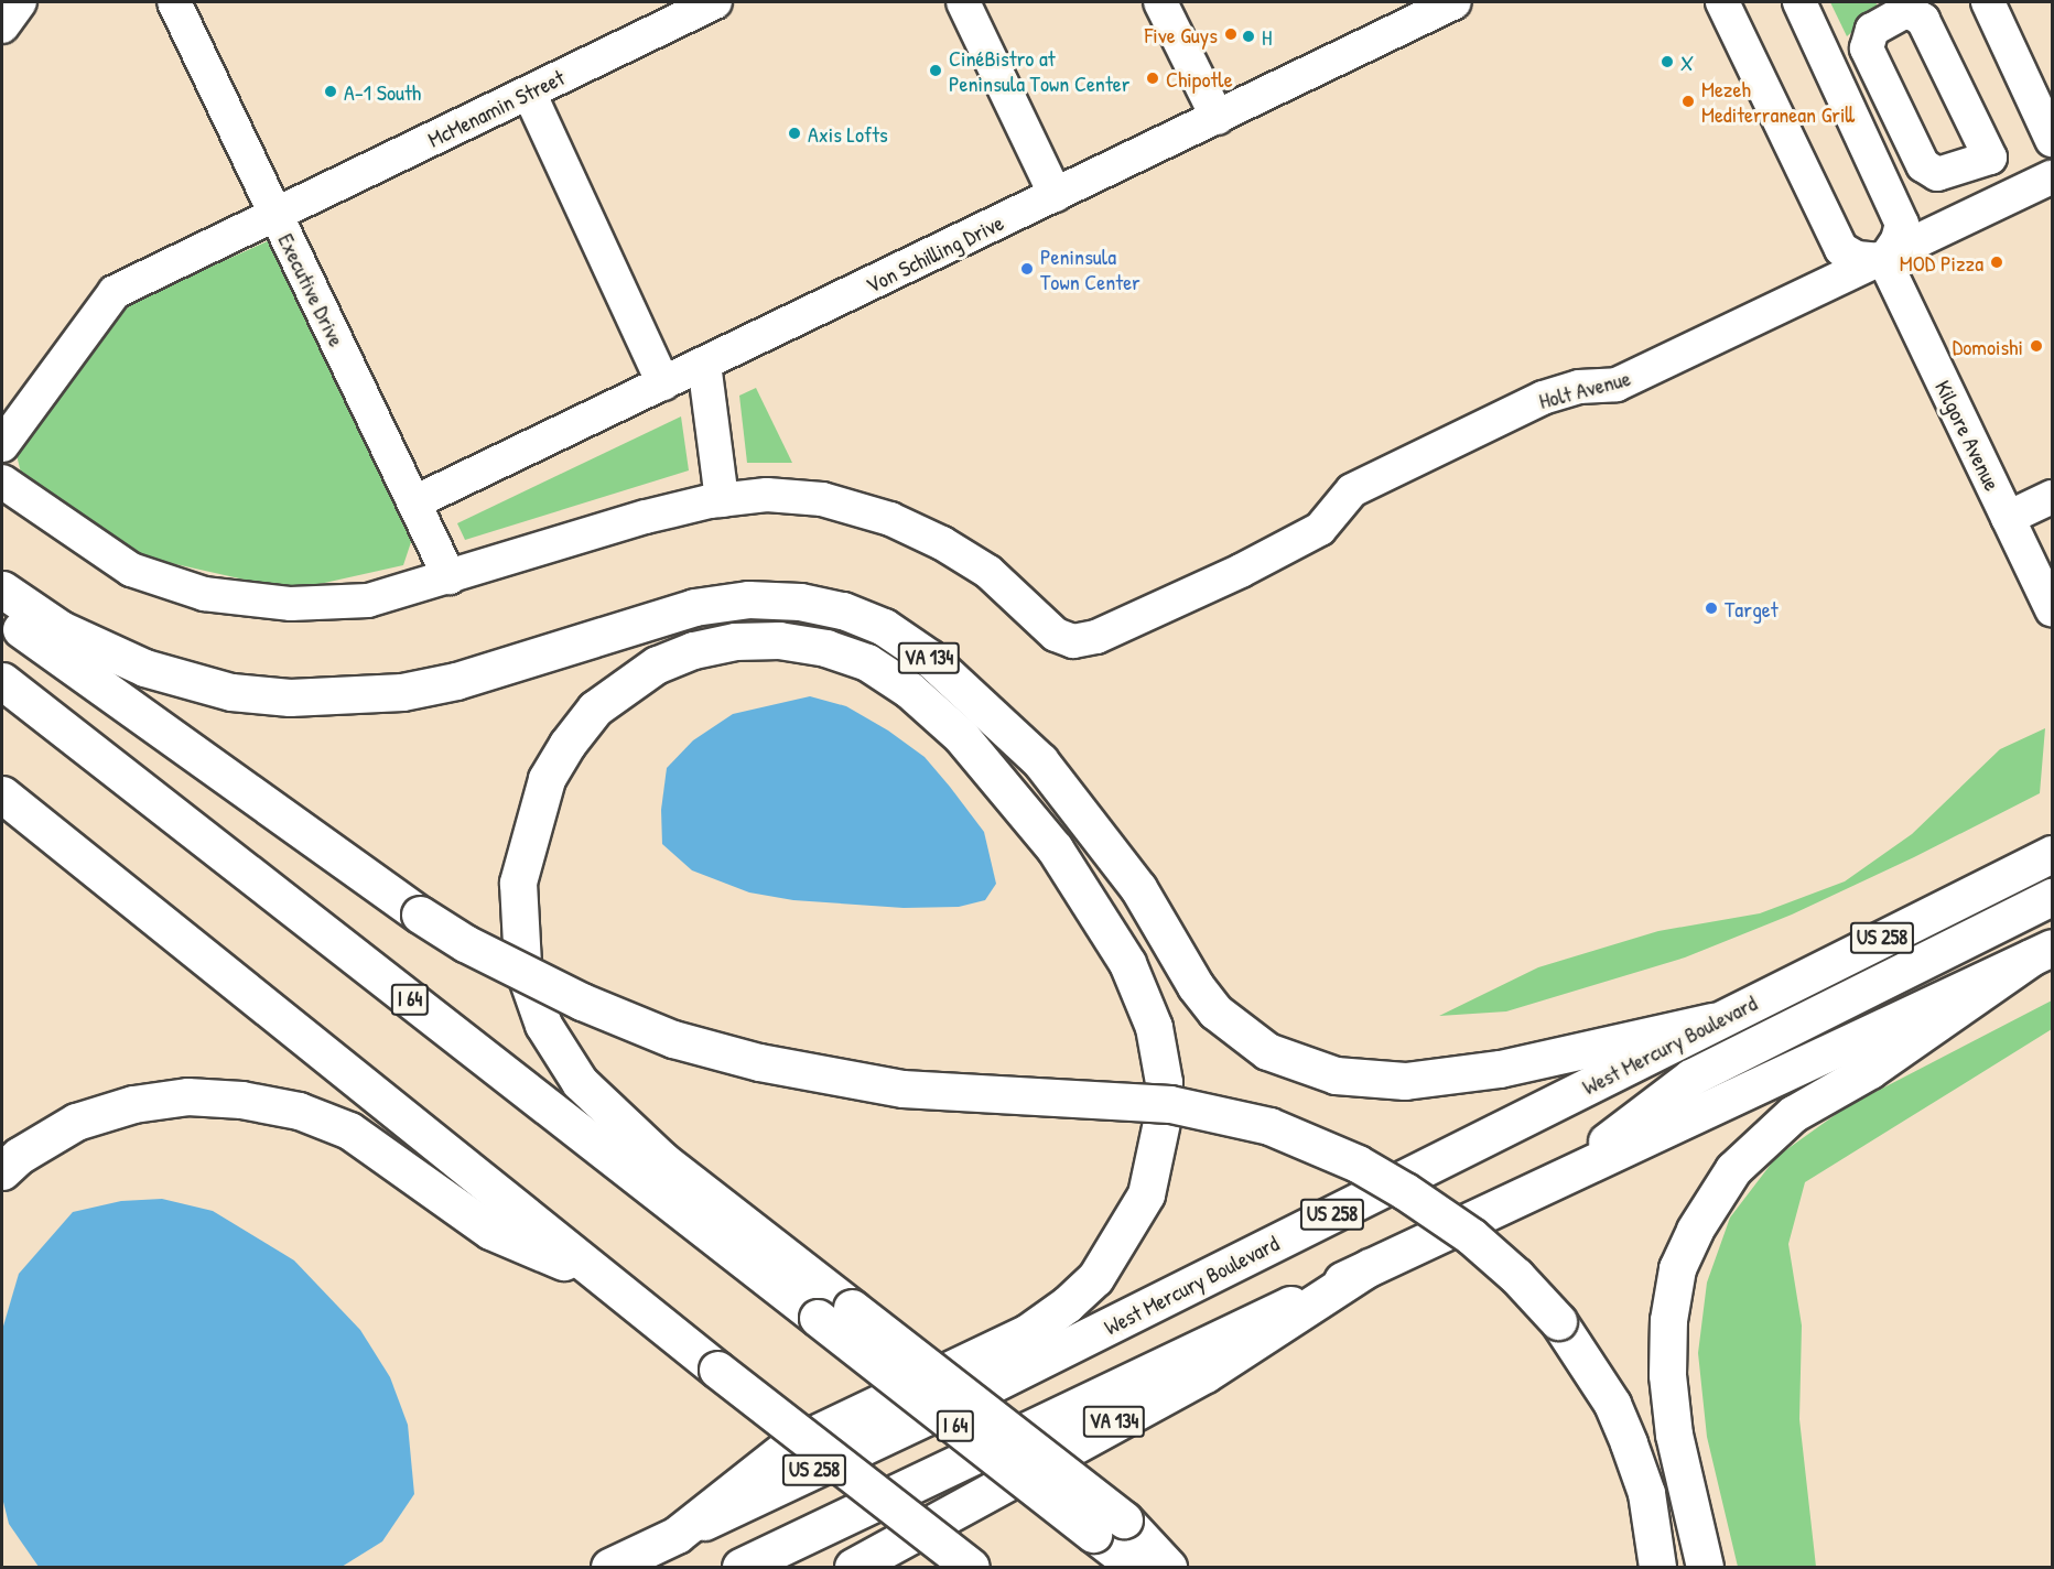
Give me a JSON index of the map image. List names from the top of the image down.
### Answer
{
  "streets": {
    "main road": [
      "VA 134",
      "US 258",
      "I 64",
      "West Mercury Boulevard"
    ],
    "street": [
      "McMenamin Street",
      "Von Schilling Drive",
      "Executive Drive",
      "Holt Avenue",
      "Kilgore Avenue"
    ]
  },
  "crossings": [
    ["McMenamin Street", "Executive Drive"],
    ["Von Schilling Drive", "Executive Drive"],
    ["Holt Avenue", "Kilgore Avenue"],
    ["VA 134", "US 258"],
    ["VA 134", "West Mercury Boulevard"]
  ],
  "places": [
    "Five Guys",
    "H",
    "X",
    "CinéBistro at Peninsula Town Center",
    "Chipotle",
    "A-1 South",
    "Mezeh Mediterranean Grill",
    "Axis Lofts",
    "MOD Pizza",
    "Peninsula Town Center",
    "Domoishi",
    "Target"
  ]
}
